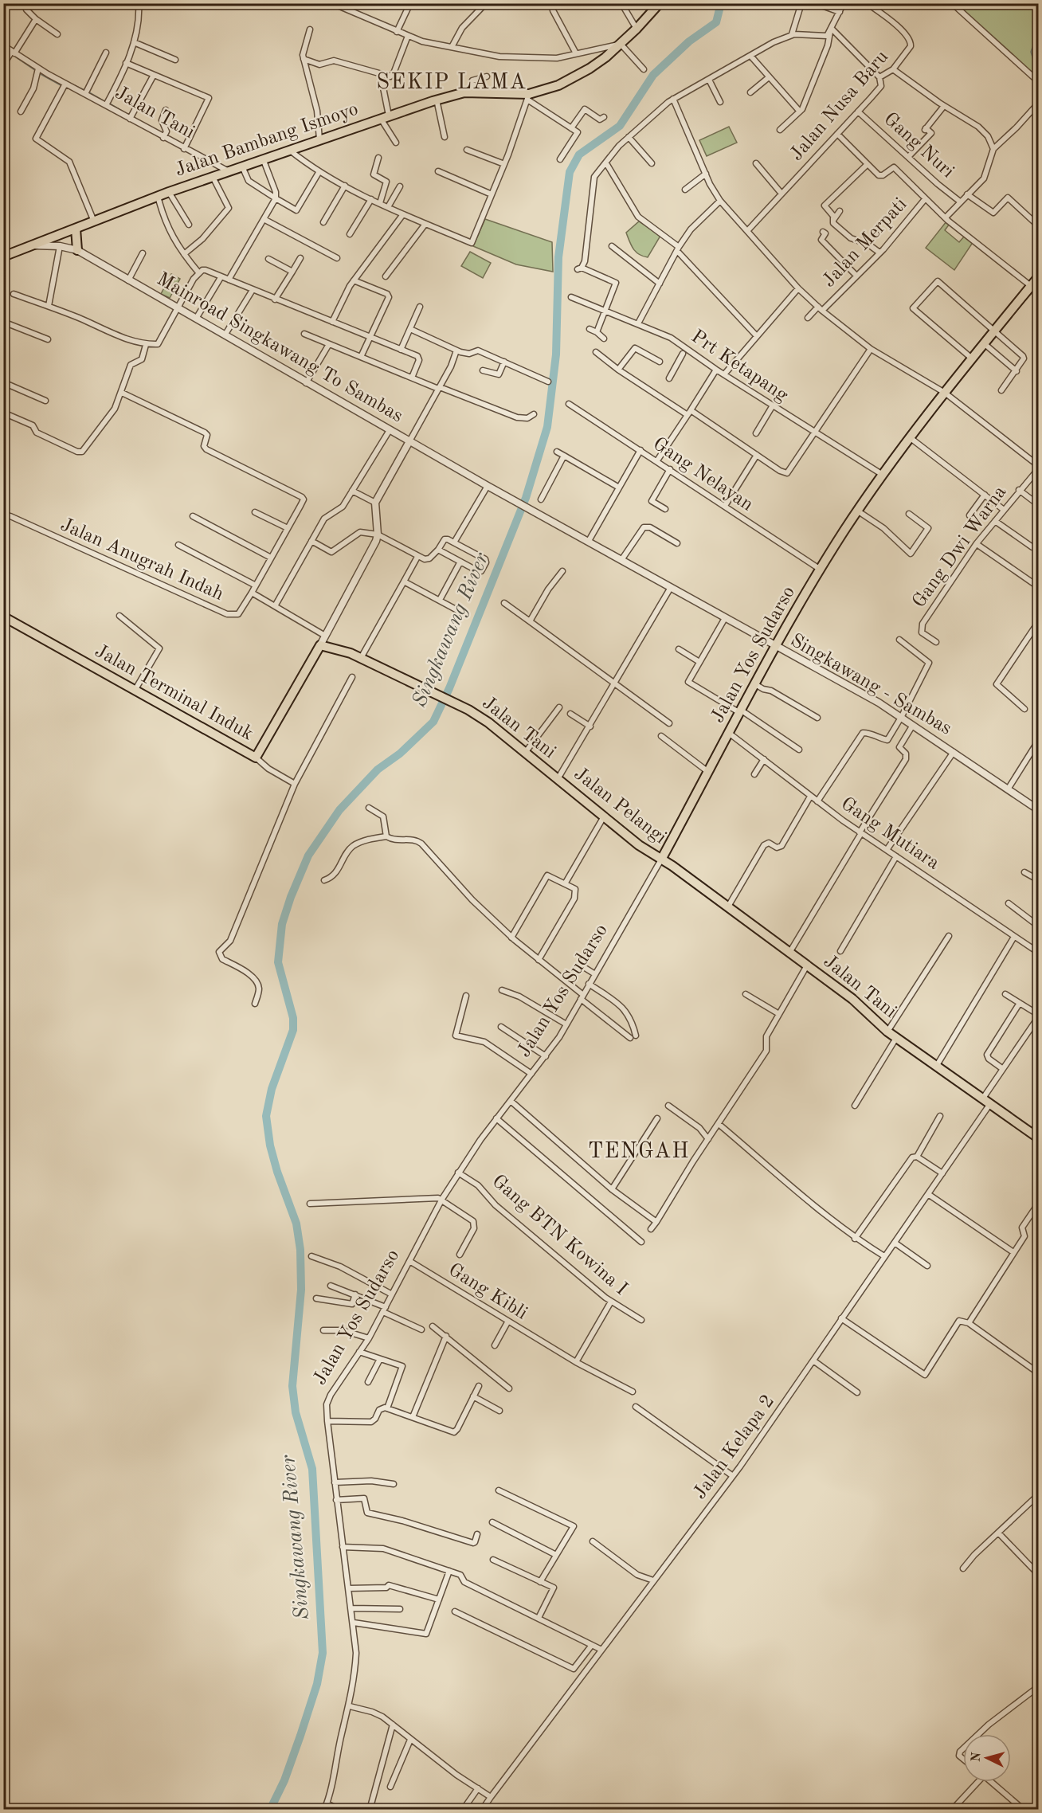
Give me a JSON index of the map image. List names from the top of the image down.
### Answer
{
  "streets": {
    "main road": [
      "Jalan Tani",
      "Jalan Bambang Ismoyo",
      "Mainroad Singkawang To Sambas",
      "Jalan Yos Sudarso",
      "Jalan Terminal Induk",
      "Jalan Pelangi"
    ],
    "street": [
      "Jalan Nusa Baru",
      "Gang Nuri",
      "Jalan Merpati",
      "Prt Ketapang",
      "Gang Nelayan",
      "Gang Dwi Warna",
      "Jalan Anugrah Indah",
      "Singkawang - Sambas",
      "Gang Mutiara",
      "Gang BTN Kowina I",
      "Gang Kibli",
      "Jalan Kelapa 2"
    ]
  },
  "crossings": [
    ["Jalan Nusa Baru", "Gang Nuri"],
    ["Jalan Tani", "Jalan Bambang Ismoyo"],
    ["Jalan Tani", "Jalan Yos Sudarso"],
    ["Jalan Tani", "Jalan Terminal Induk"],
    ["Jalan Tani", "Jalan Pelangi"],
    ["Jalan Tani", "Jalan Kelapa 2"],
    ["Jalan Bambang Ismoyo", "Mainroad Singkawang To Sambas"],
    ["Jalan Merpati", "Jalan Yos Sudarso"],
    ["Mainroad Singkawang To Sambas", "Singkawang - Sambas"],
    ["Prt Ketapang", "Jalan Yos Sudarso"],
    ["Gang Nelayan", "Jalan Yos Sudarso"],
    ["Jalan Yos Sudarso", "Singkawang - Sambas"],
    ["Jalan Yos Sudarso", "Jalan Pelangi"],
    ["Jalan Yos Sudarso", "Gang Mutiara"],
    ["Jalan Yos Sudarso", "Gang BTN Kowina I"],
    ["Jalan Yos Sudarso", "Gang Kibli"]
  ],
  "districts": ["SEKIP LAMA", "TENGAH"],
  "water": ["Singkawang River"],
  "north": "left"
}
